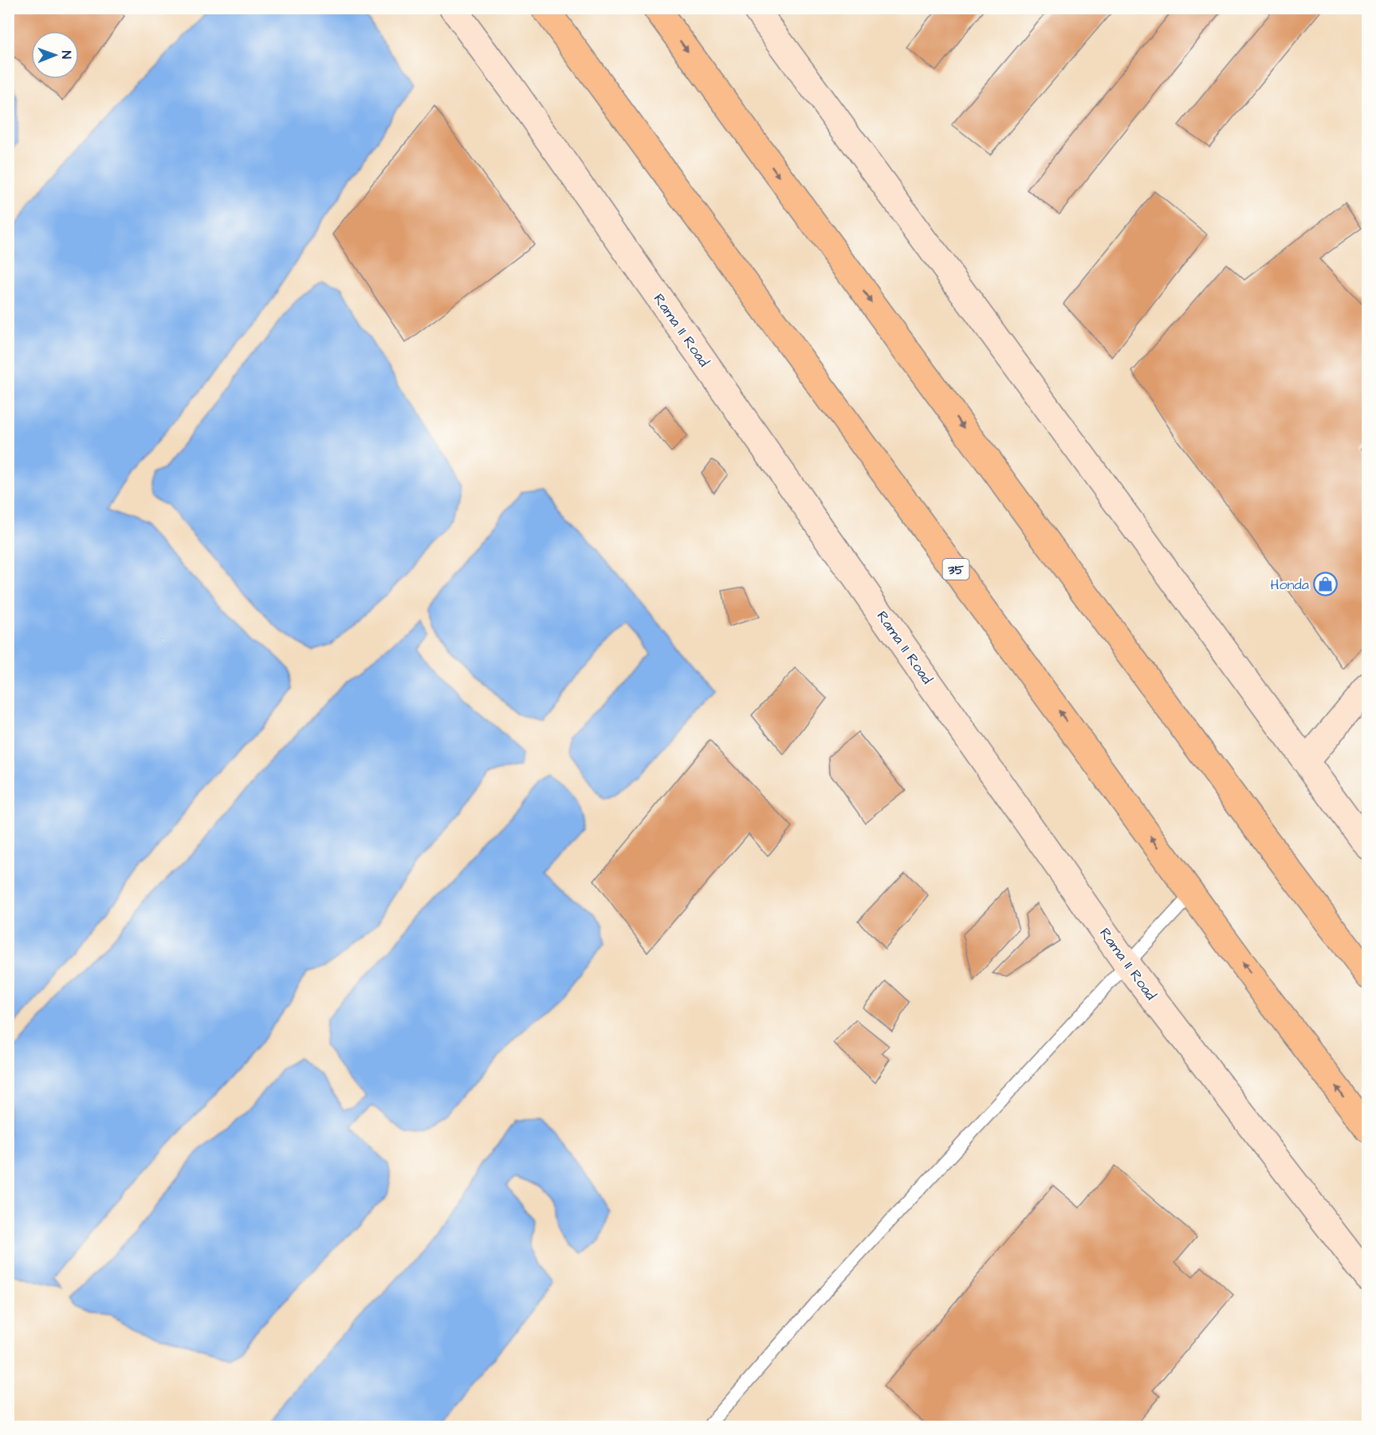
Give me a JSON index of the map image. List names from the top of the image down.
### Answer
{
  "streets": {
    "highway": ["35"],
    "main road": ["Rama II Road"]
  },
  "places": {
    "shop": ["Honda"]
  },
  "north": "right"
}
